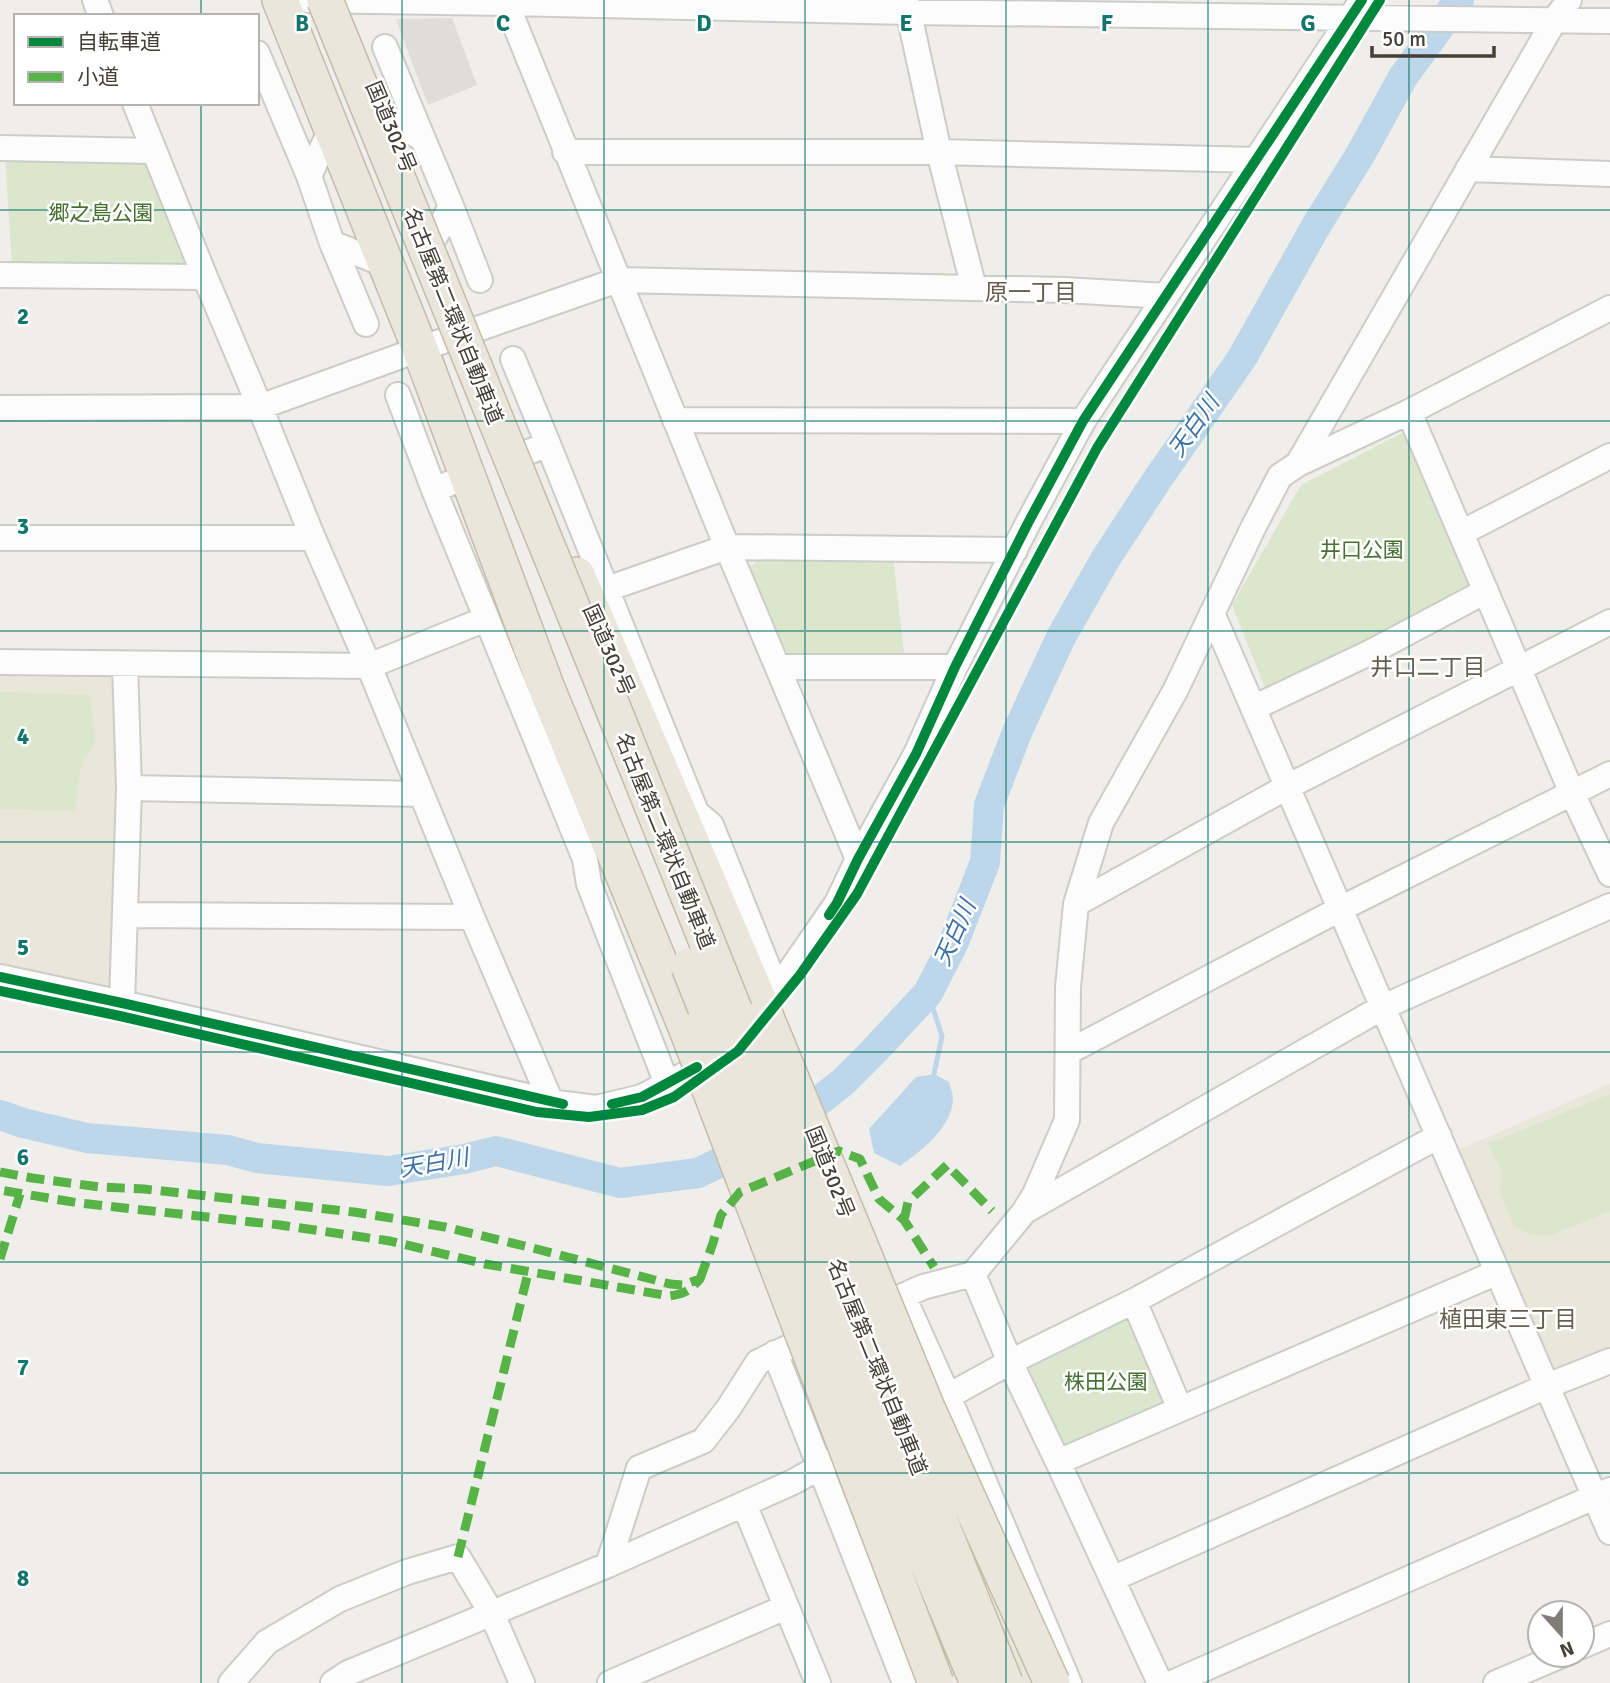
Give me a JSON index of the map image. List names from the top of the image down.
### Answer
{
  "streets": {
    "highway": ["国道302号", "名古屋第二環状自動車道"]
  },
  "districts": ["原一丁目", "井口二丁目", "植田東三丁目"],
  "water": ["天白川"],
  "parks": ["郷之島公園", "井口公園", "株田公園"],
  "legend": ["自転車道", "小道"],
  "scale_bar": "50 m",
  "north": "bottom",
  "grid": {
    "columns": [
      "B",
      "C",
      "D",
      "E",
      "F",
      "G"
    ],
    "rows": [
      "2",
      "3",
      "4",
      "5",
      "6",
      "7",
      "8"
    ]
  }
}
